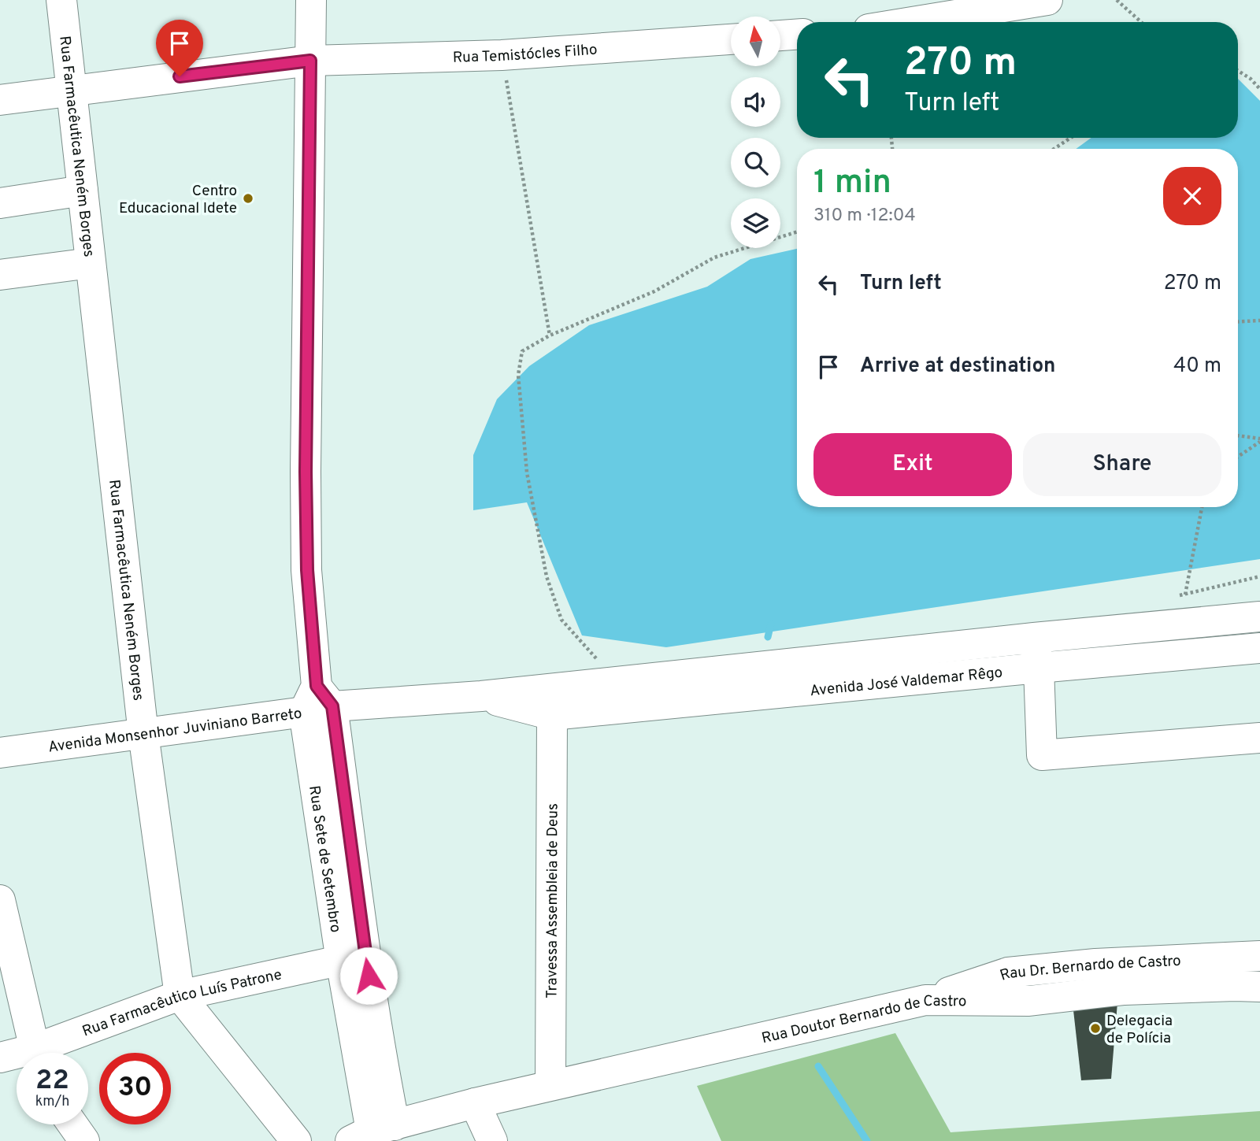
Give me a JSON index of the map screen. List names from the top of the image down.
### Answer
{
  "streets": {
    "street": [
      "Rua Temistócles Filho",
      "Rua Farmacêutica Neném Borges",
      "Avenida José Valdemar Rêgo",
      "Avenida Monsenhor Juviniano Barreto",
      "Rua Sete de Setembro",
      "Travessa Assembleia de Deus",
      "Rau Dr. Bernardo de Castro",
      "Rua Farmacêutico Luís Patrone",
      "Rua Doutor Bernardo de Castro"
    ]
  },
  "crossings": [
    ["Rua Temistócles Filho", "Rua Farmacêutica Neném Borges"],
    ["Rua Temistócles Filho", "Rua Sete de Setembro"],
    ["Rua Farmacêutica Neném Borges", "Avenida Monsenhor Juviniano Barreto"],
    ["Rua Farmacêutica Neném Borges", "Rua Farmacêutico Luís Patrone"],
    ["Avenida José Valdemar Rêgo", "Avenida Monsenhor Juviniano Barreto"],
    ["Avenida José Valdemar Rêgo", "Travessa Assembleia de Deus"],
    ["Avenida Monsenhor Juviniano Barreto", "Rua Sete de Setembro"],
    ["Avenida Monsenhor Juviniano Barreto", "Travessa Assembleia de Deus"],
    ["Rua Sete de Setembro", "Rua Farmacêutico Luís Patrone"],
    ["Rua Sete de Setembro", "Rua Doutor Bernardo de Castro"],
    ["Travessa Assembleia de Deus", "Rua Doutor Bernardo de Castro"],
    ["Rau Dr. Bernardo de Castro", "Rua Doutor Bernardo de Castro"]
  ],
  "places": ["Centro Educacional Idete", "Delegacia de Polícia"],
  "north": "top",
  "page": {
    "turn": ["270 m", "Turn left"],
    "heading": ["1 min", "310 m · 12:04"],
    "list": [
      {
        "name": "Turn left",
        "value": "270 m"
      },
      {
        "name": "Arrive at destination",
        "value": "40 m"
      }
    ],
    "buttons": ["Exit", "Share"],
    "speed": "22 km/h",
    "limit": "30"
  }
}
